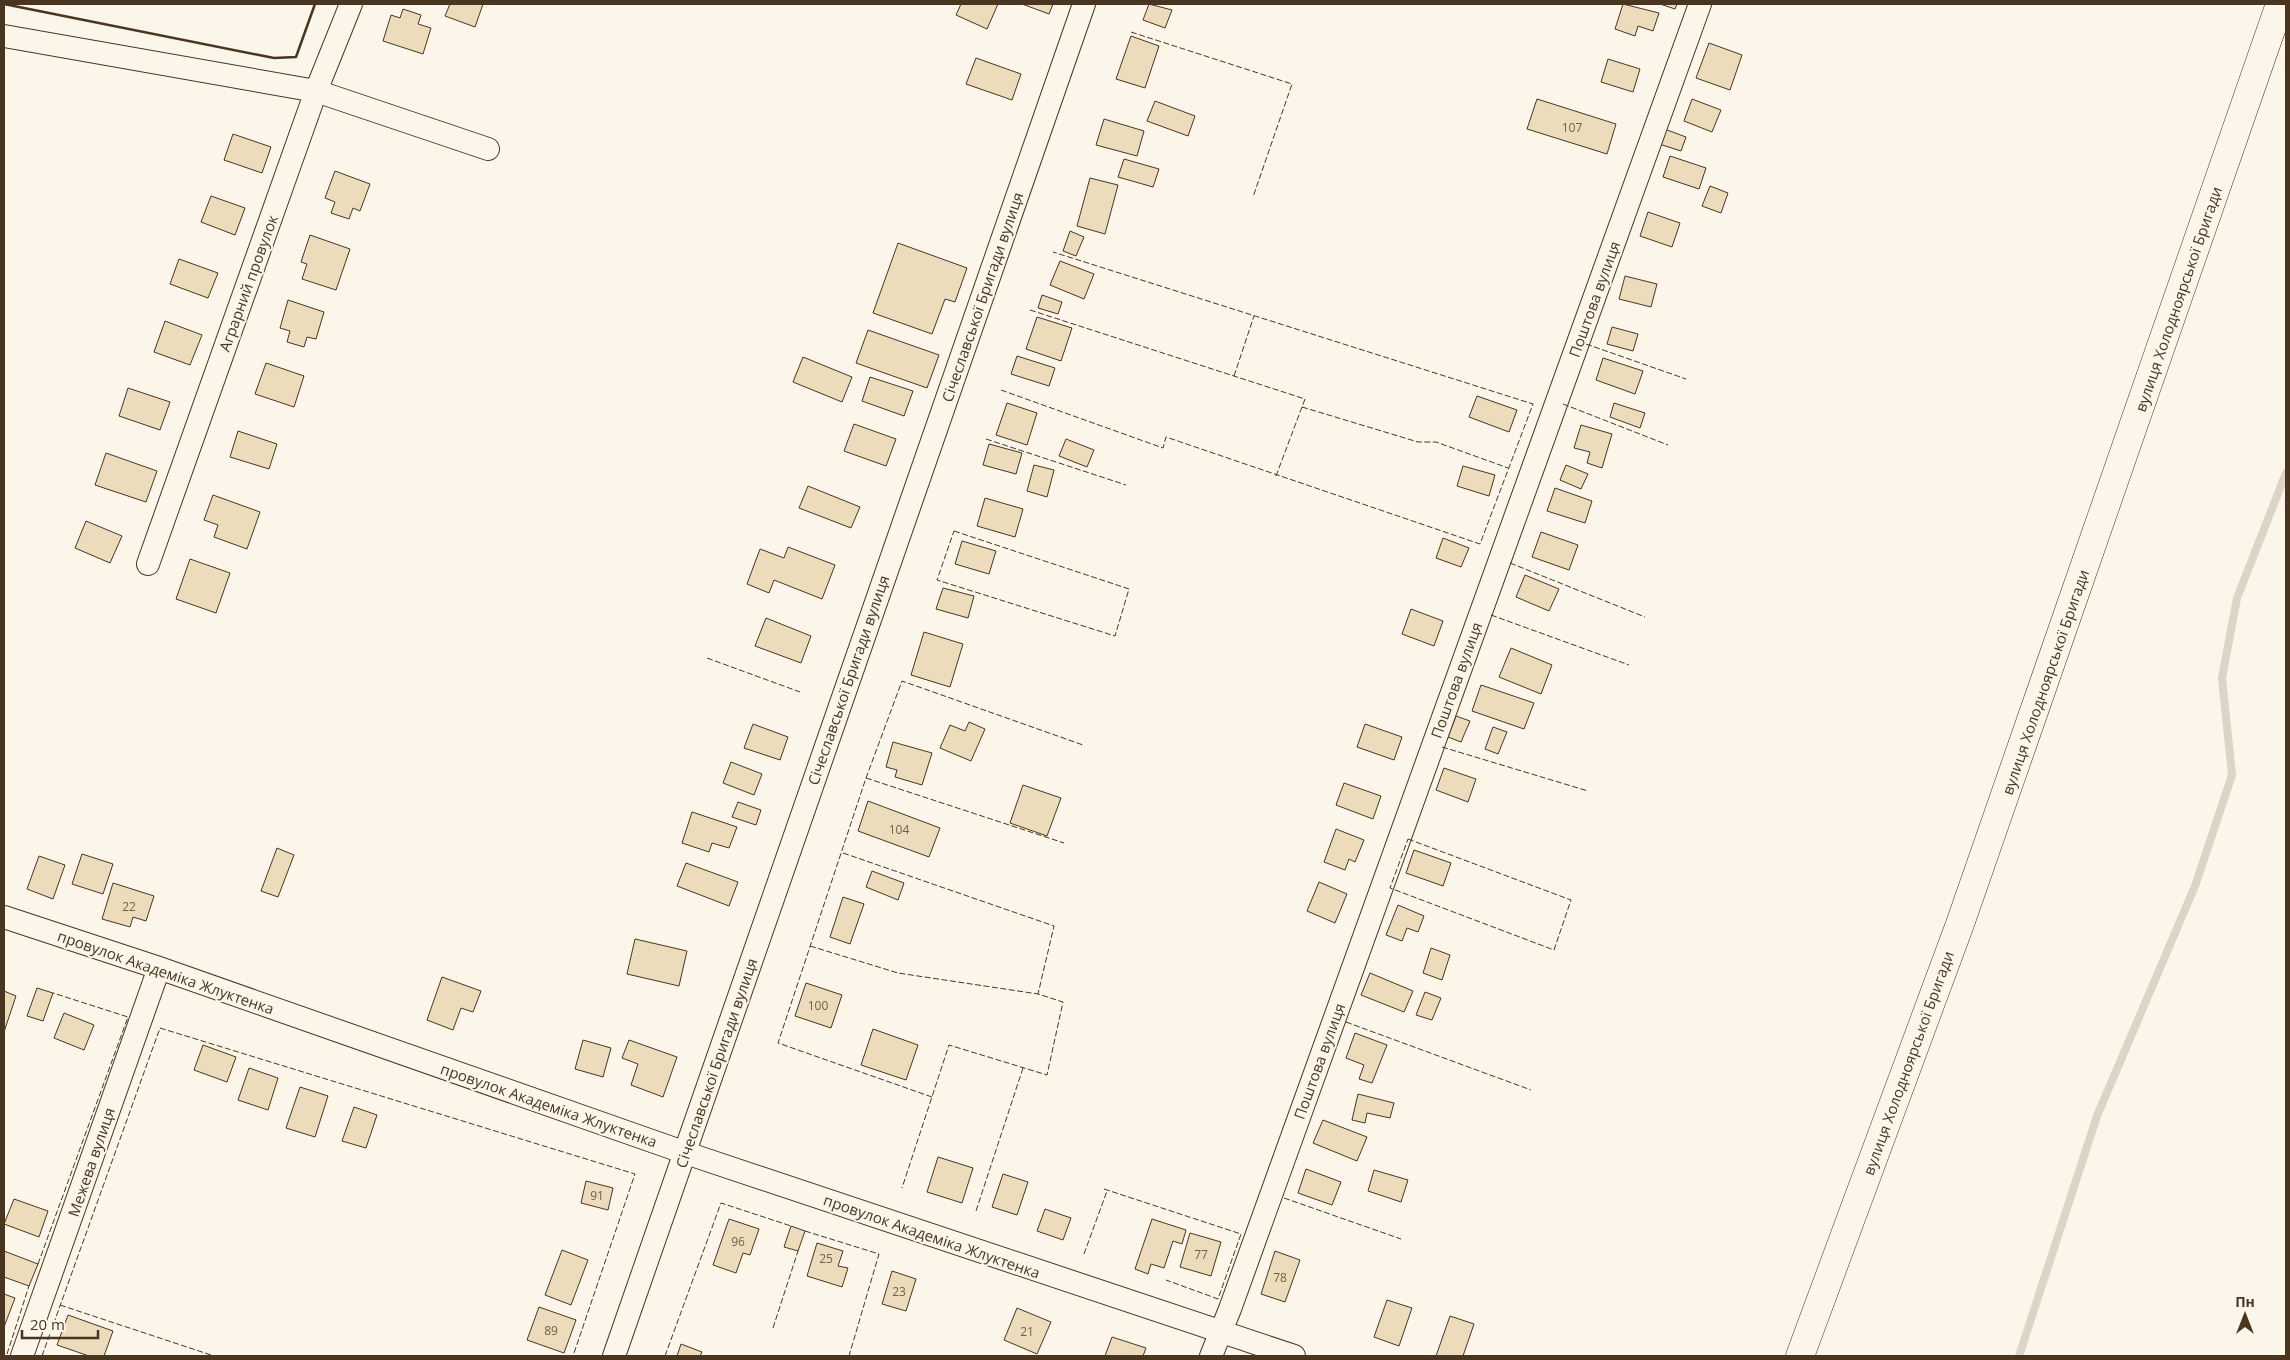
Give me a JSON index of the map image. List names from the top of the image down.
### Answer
{
  "streets": {
    "street": [
      "Аграрний провулок",
      "Січеславської Бригади вулиця",
      "Поштова вулиця",
      "вулиця Холодноярської Бригади",
      "провулок Академіка Жлуктенка",
      "Межева вулиця"
    ]
  },
  "crossings": [
    ["Січеславської Бригади вулиця", "провулок Академіка Жлуктенка"],
    ["Поштова вулиця", "провулок Академіка Жлуктенка"],
    ["провулок Академіка Жлуктенка", "Межева вулиця"]
  ],
  "house_numbers": [
    "107",
    "104",
    "22",
    "100",
    "91",
    "96",
    "77",
    "25",
    "78",
    "23",
    "89",
    "21"
  ],
  "scale_bar": "20 m",
  "north": "top"
}
